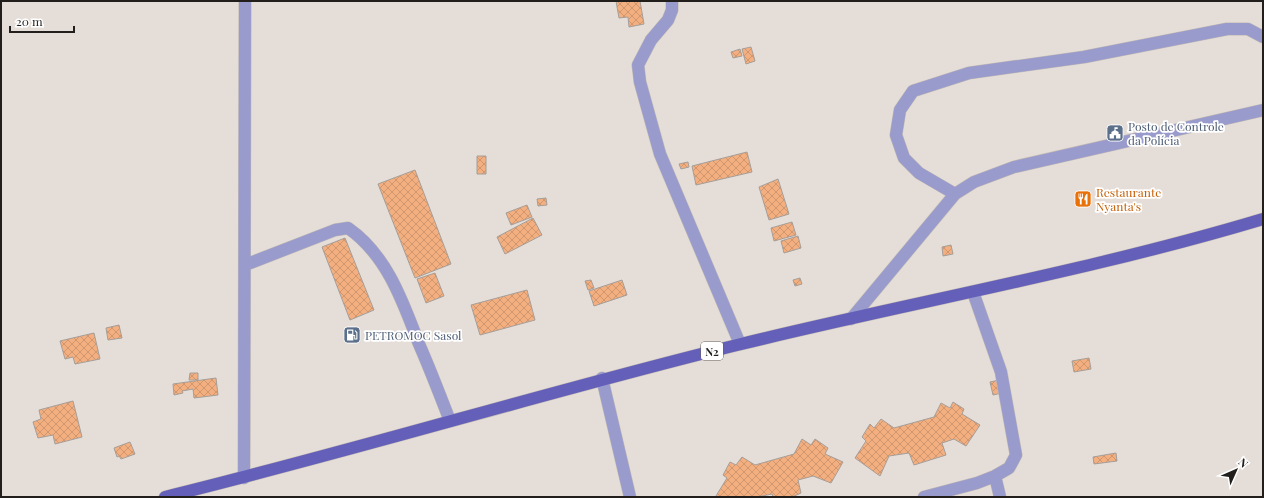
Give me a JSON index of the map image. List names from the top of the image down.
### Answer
{
  "streets": {
    "main road": ["N2"]
  },
  "places": {
    "public building": ["Posto de Controle da Polícia"],
    "restaurant": ["Restaurante Nyanta's"],
    "fuel station": ["PETROMOC Sasol"]
  },
  "scale_bar": "20 m",
  "north": "top right"
}
